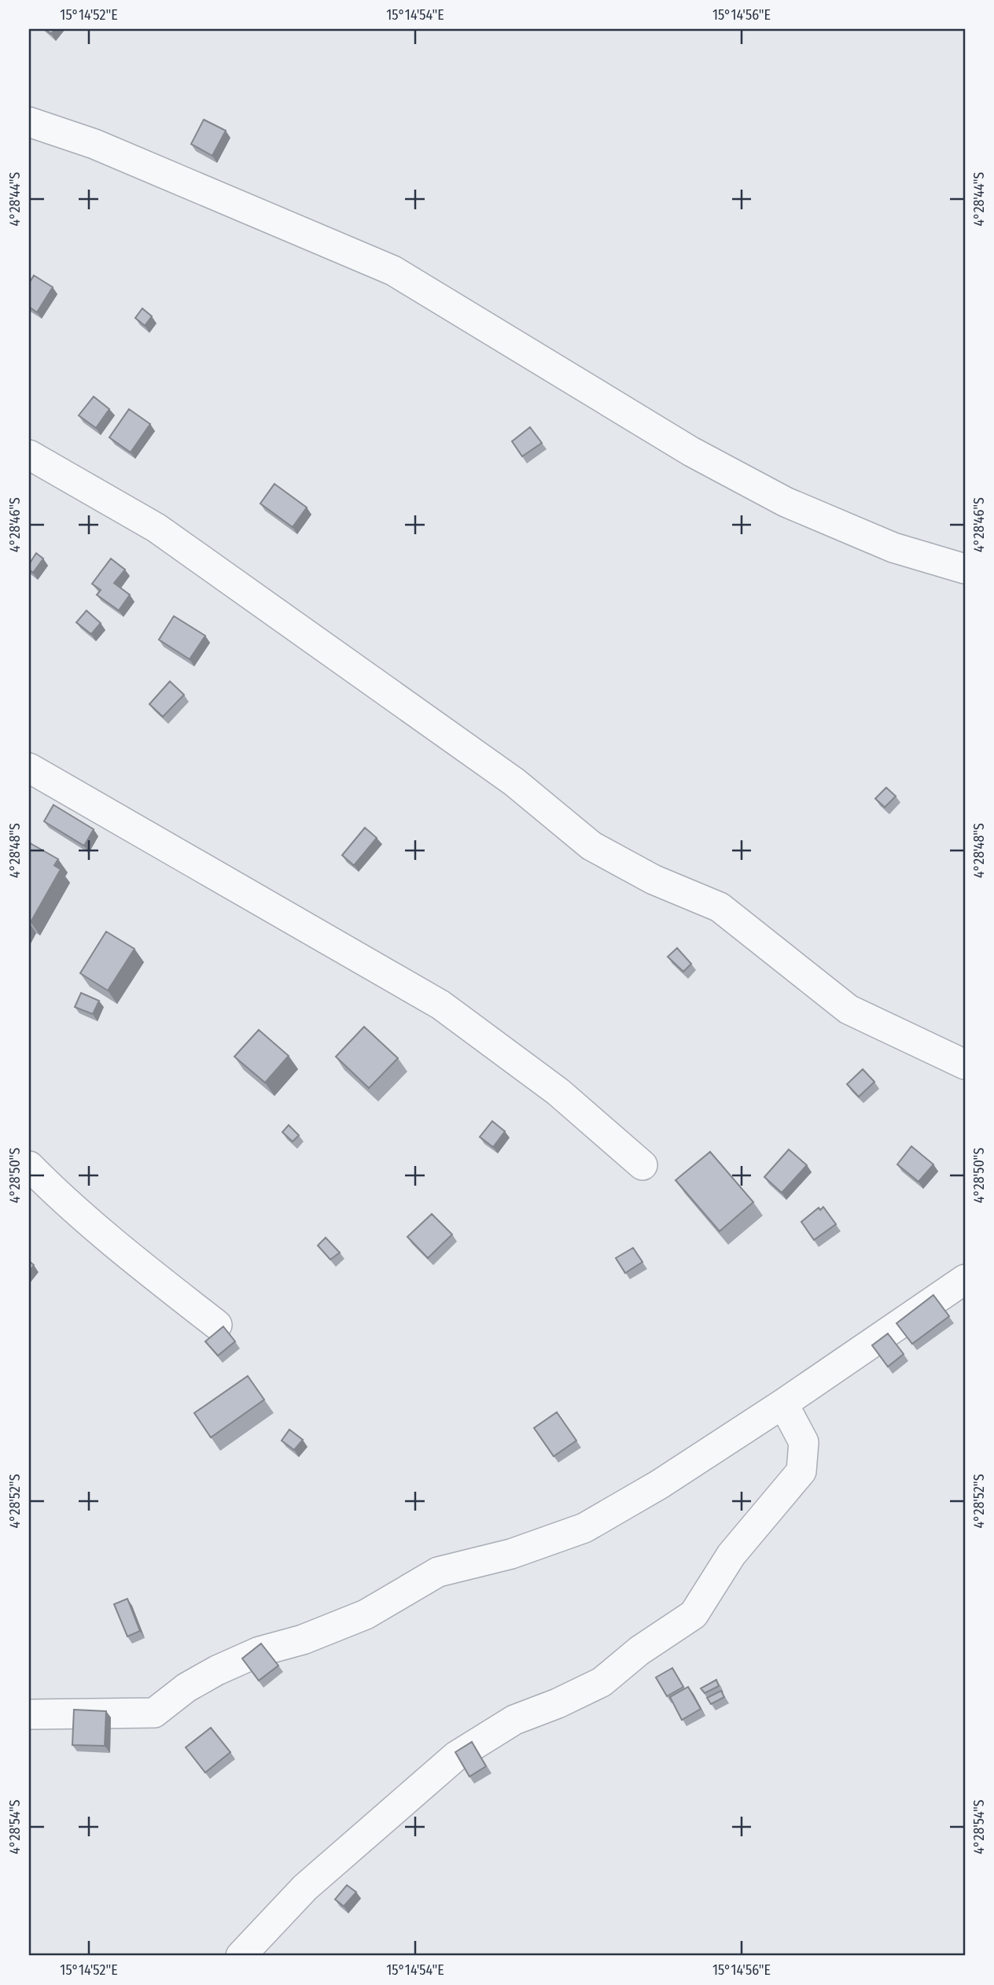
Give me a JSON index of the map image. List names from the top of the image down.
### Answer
{
  "coordinates": [
    "15°14'52\"E",
    "15°14'54\"E",
    "15°14'56\"E",
    "4°28'44\"S",
    "4°28'46\"S",
    "4°28'48\"S",
    "4°28'50\"S",
    "4°28'52\"S",
    "4°28'54\"S"
  ]
}
